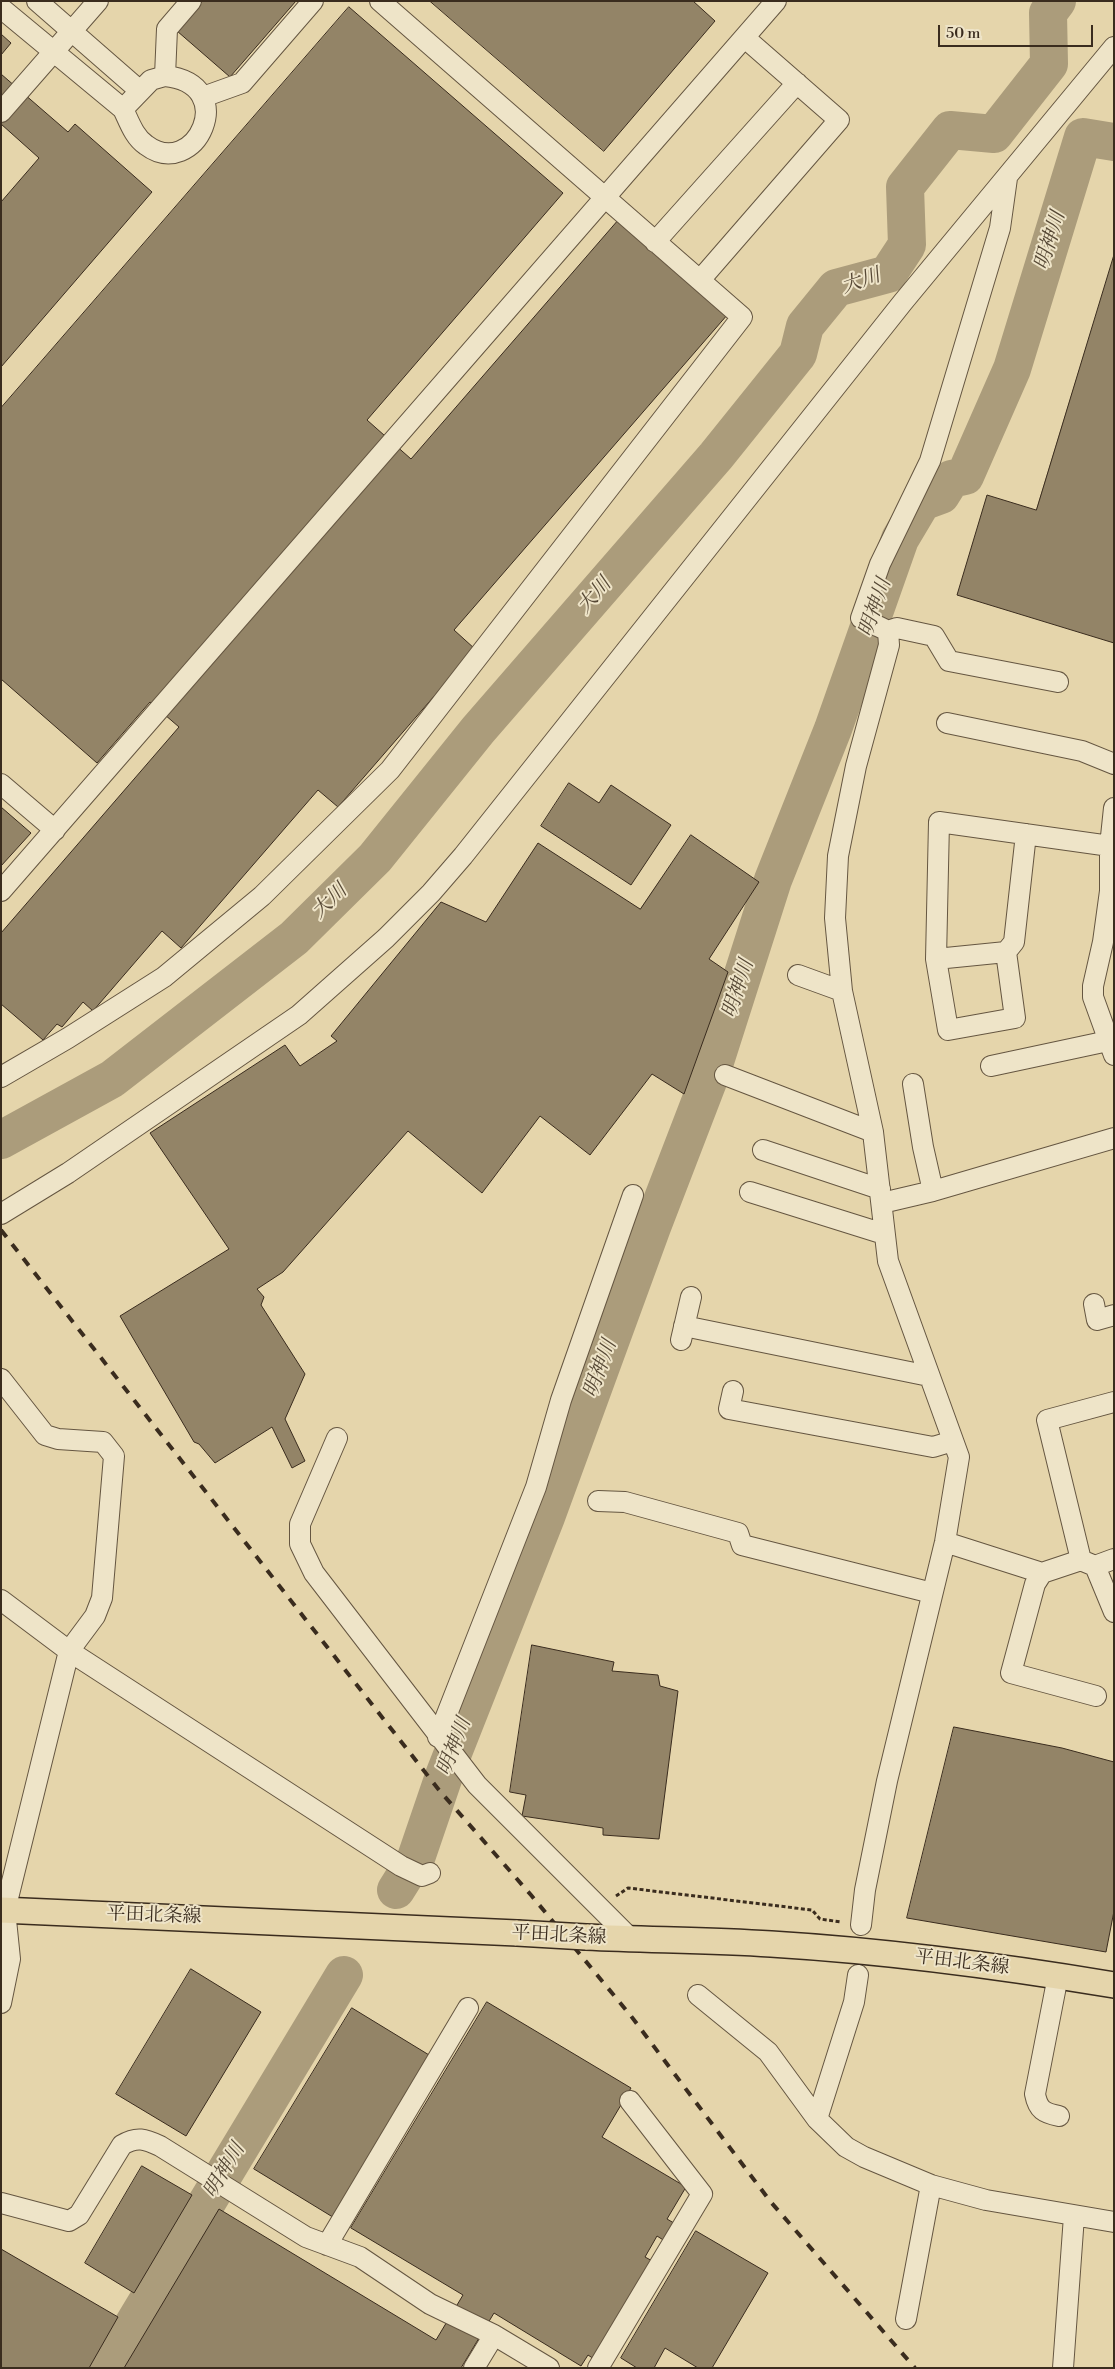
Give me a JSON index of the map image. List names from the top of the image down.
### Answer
{
  "streets": {
    "main road": ["平田北条線"]
  },
  "water": ["明神川", "大川"],
  "scale_bar": "50 m"
}
